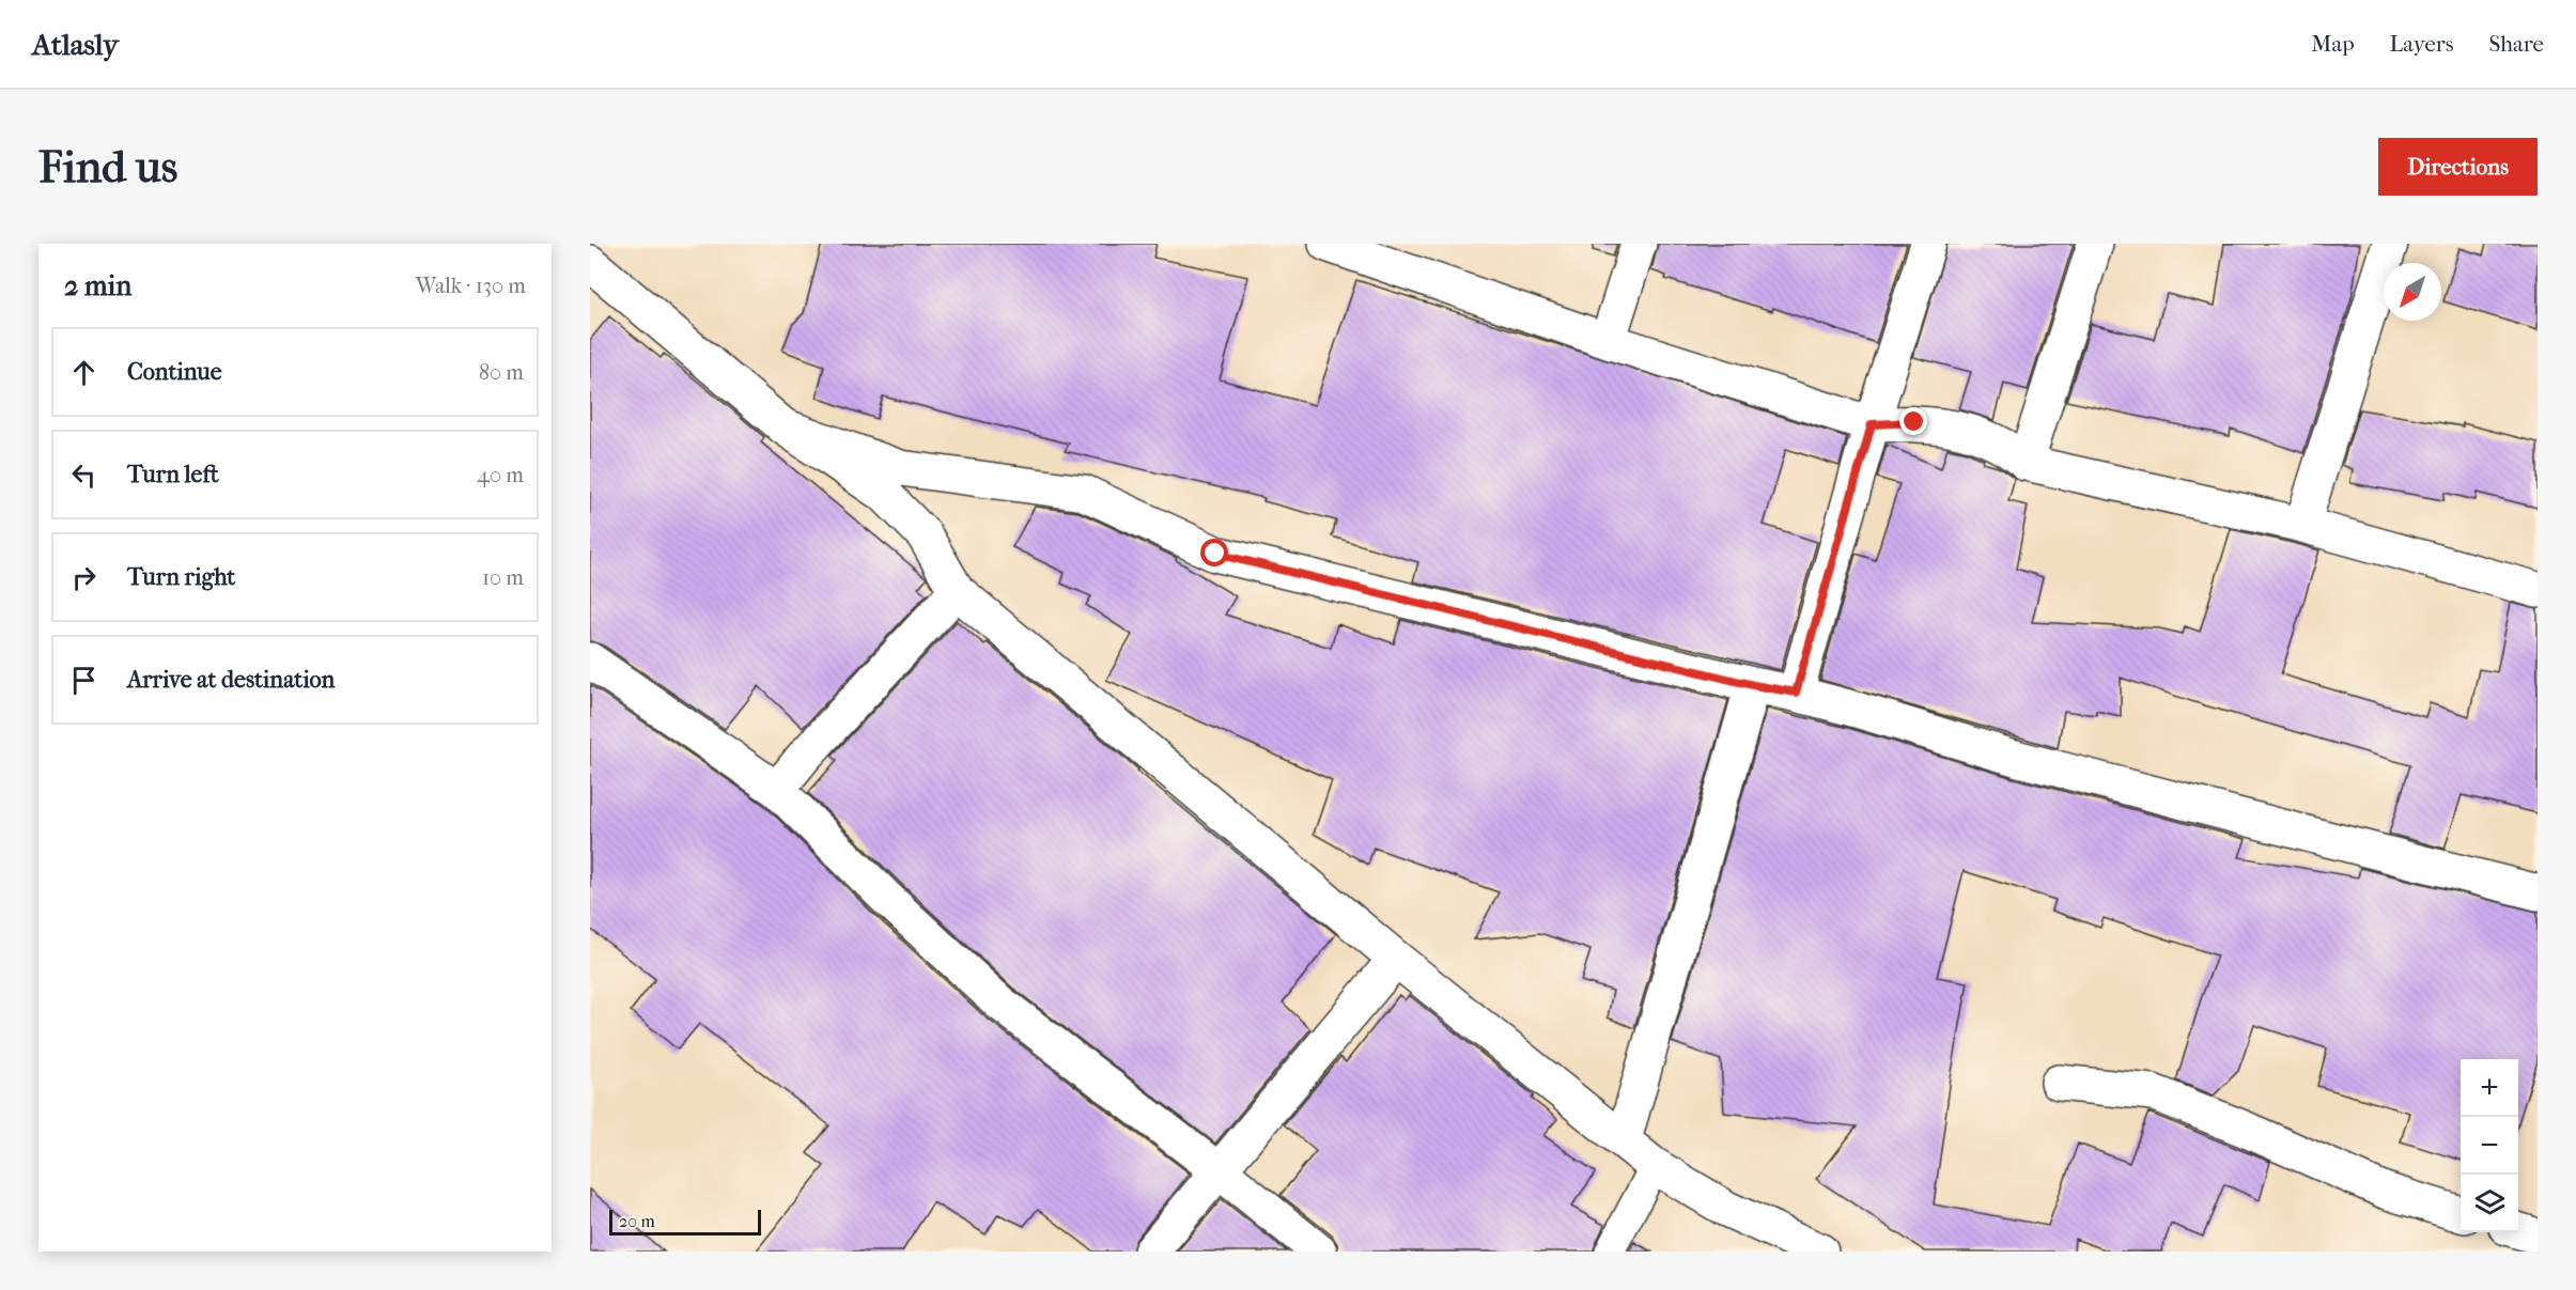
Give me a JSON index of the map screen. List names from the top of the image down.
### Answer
{
  "scale_bar": "20 m",
  "north": "bottom left",
  "page": {
    "header": "Atlasly",
    "nav": ["Map", "Layers", "Share"],
    "buttons": "Directions",
    "title": "Find us",
    "heading": ["2 min", "Walk · 130 m"],
    "list": [
      ["Continue", "80 m"],
      ["Turn left", "40 m"],
      ["Turn right", "10 m"],
      "Arrive at destination"
    ],
    "map_buttons": ["+", "−"],
    "scale": "20 m"
  }
}
